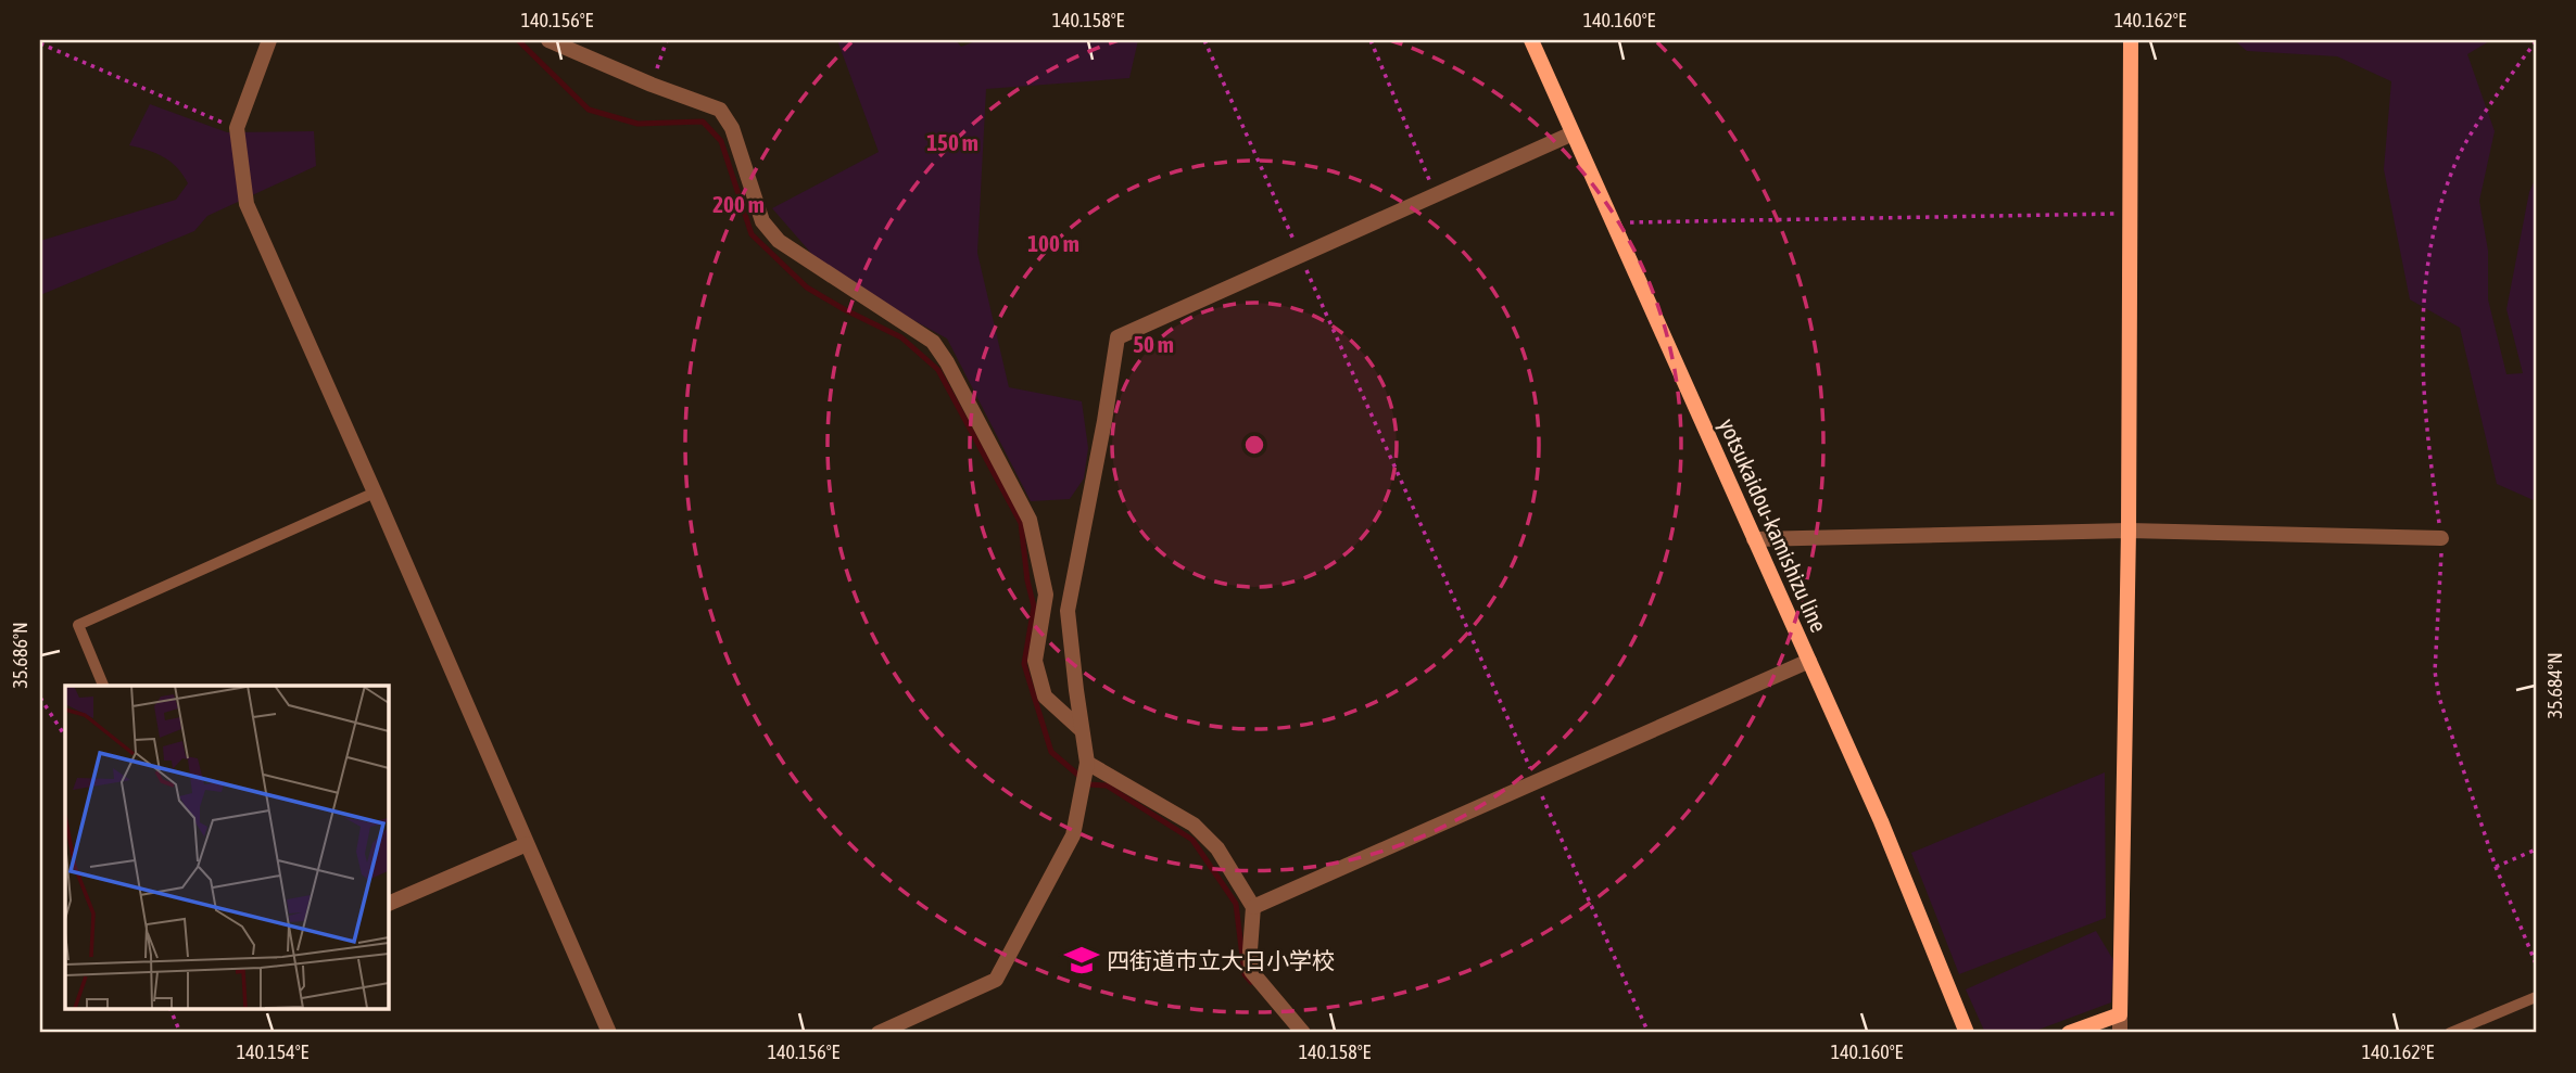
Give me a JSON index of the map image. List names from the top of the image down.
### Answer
{
  "streets": {
    "main road": ["yotsukaidou-kamishizu line"]
  },
  "places": {
    "school or university": ["四街道市立大日小学校"]
  },
  "coordinates": [
    "140.156°E",
    "140.158°E",
    "140.160°E",
    "140.162°E",
    "35.686°N",
    "35.684°N",
    "140.154°E"
  ],
  "rings": [
    "150 m",
    "200 m",
    "100 m",
    "50 m"
  ]
}
